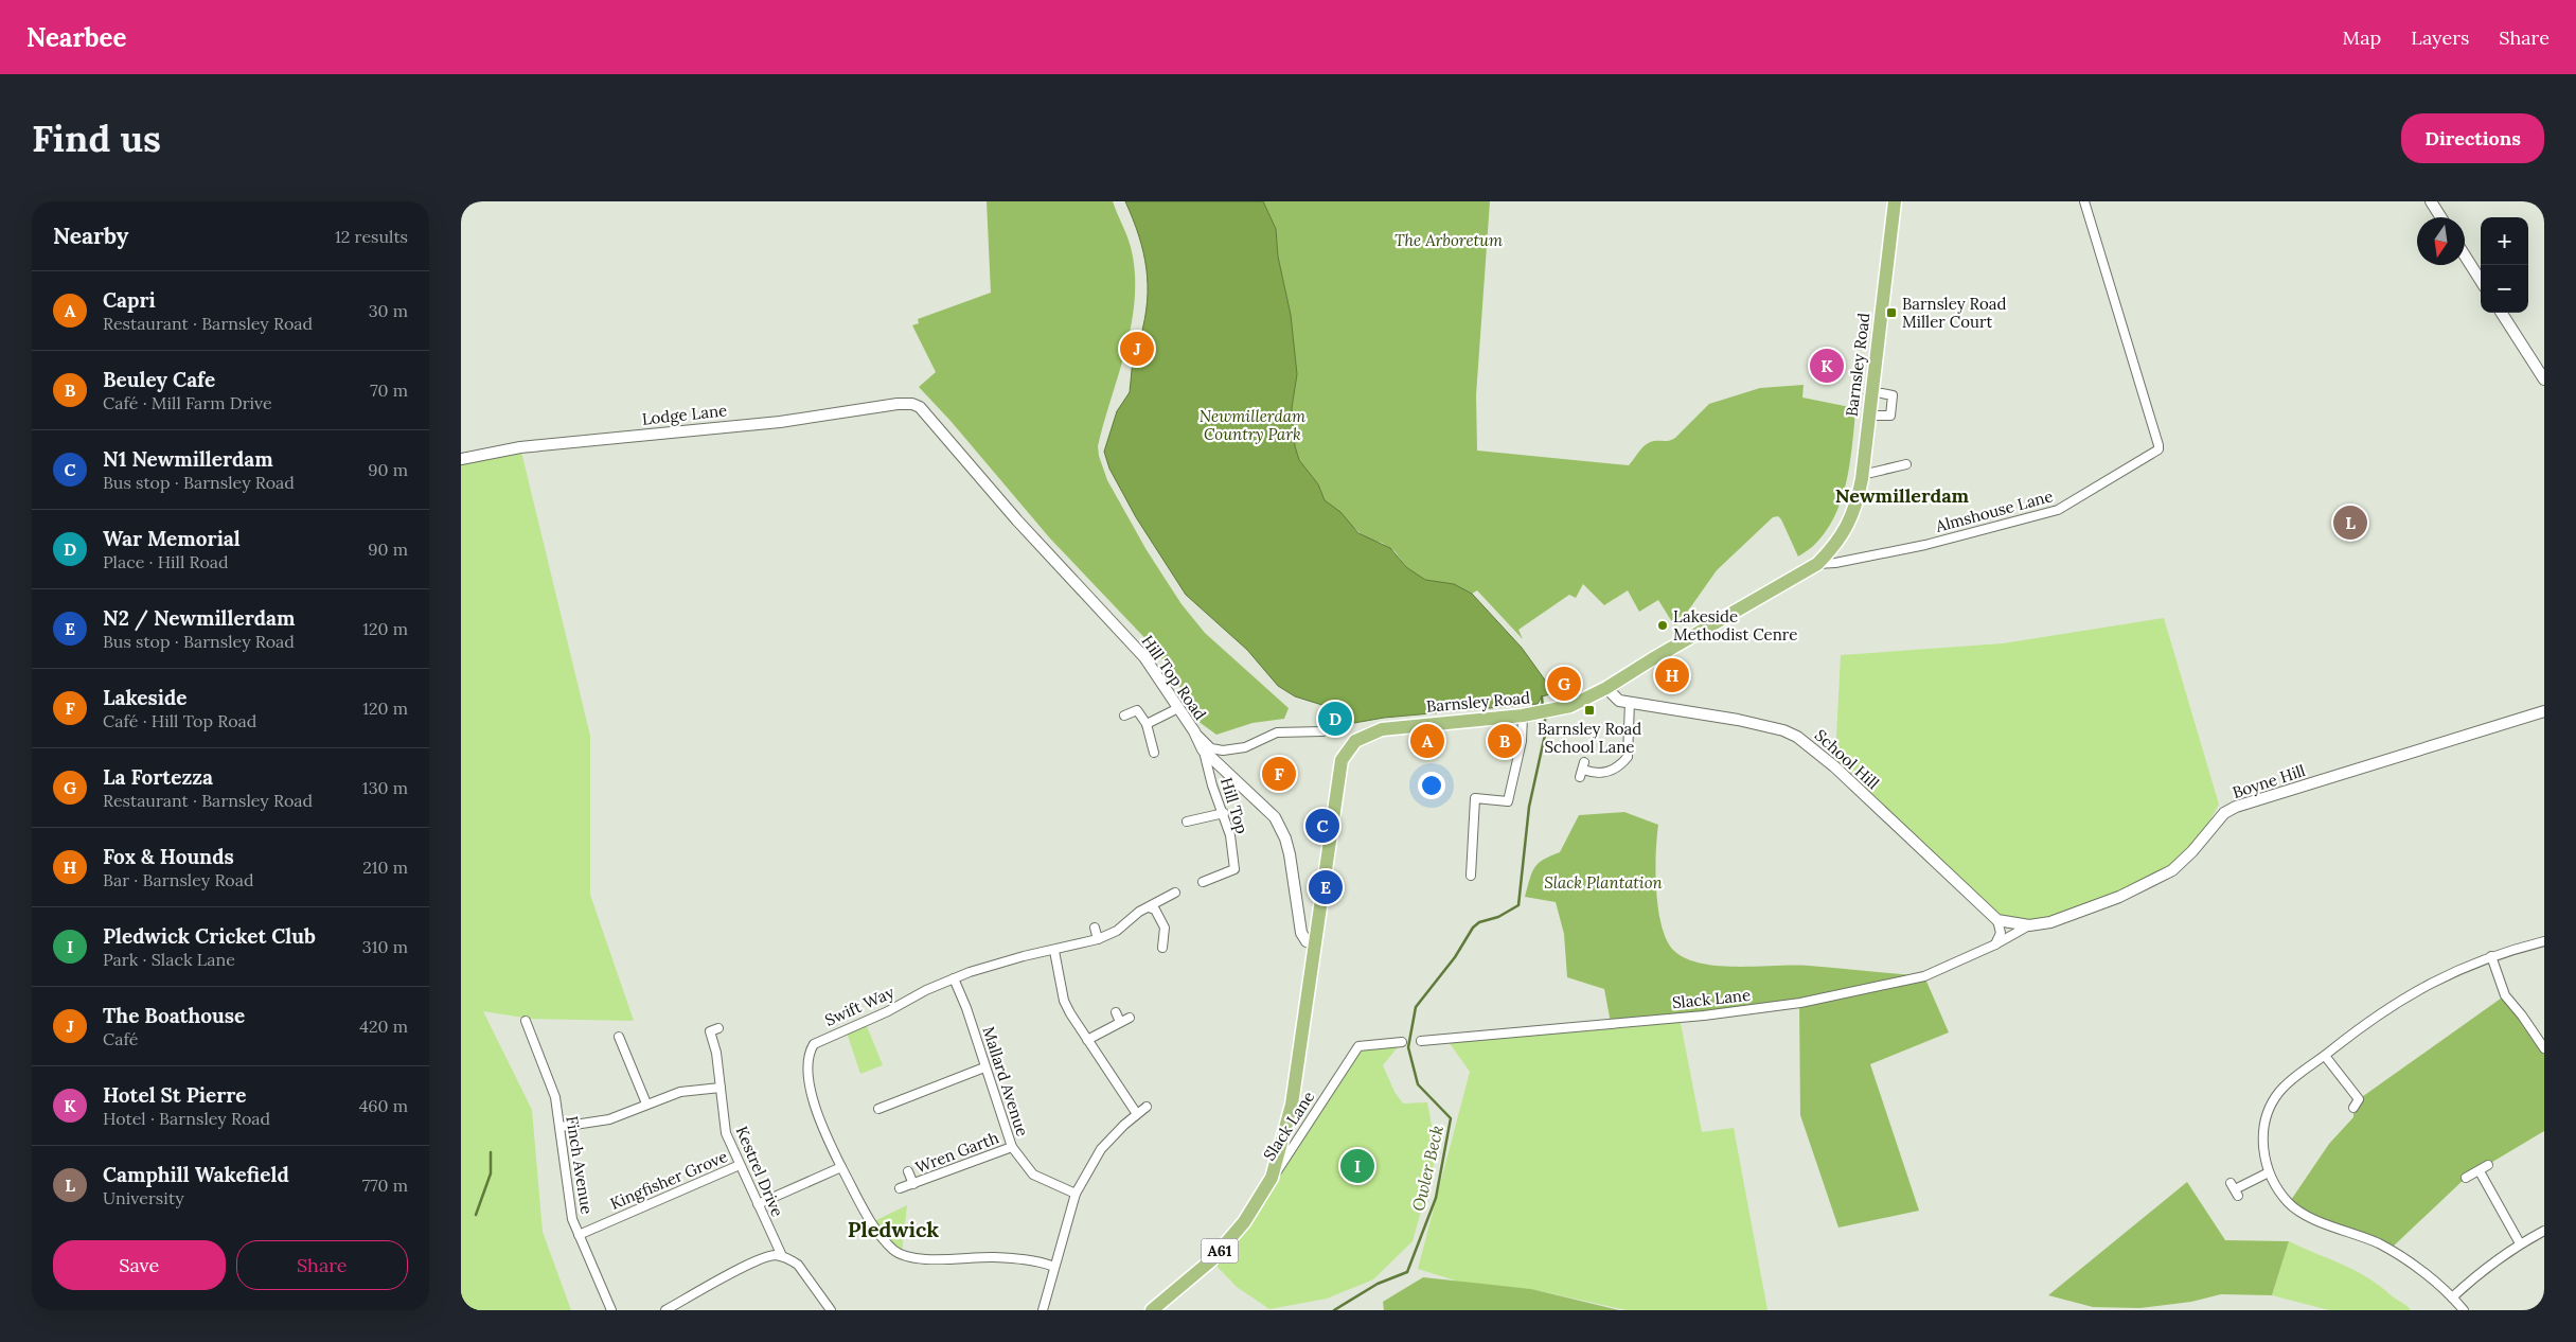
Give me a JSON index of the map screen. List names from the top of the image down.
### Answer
{
  "streets": {
    "main road": ["Barnsley Road", "A61"],
    "street": [
      "Lodge Lane",
      "Almshouse Lane",
      "Hill Top Road",
      "School Hill",
      "Boyne Hill",
      "Hill Top",
      "Slack Lane",
      "Swift Way",
      "Mallard Avenue",
      "Wren Garth",
      "Finch Avenue",
      "Kestrel Drive",
      "Kingfisher Grove"
    ]
  },
  "crossings": [
    ["Barnsley Road", "Almshouse Lane"],
    ["Barnsley Road", "Hill Top Road"],
    ["Barnsley Road", "School Hill"],
    ["Barnsley Road", "Slack Lane"],
    ["Lodge Lane", "Hill Top Road"],
    ["Hill Top Road", "Hill Top"],
    ["Boyne Hill", "Slack Lane"],
    ["Swift Way", "Mallard Avenue"],
    ["Mallard Avenue", "Wren Garth"],
    ["Finch Avenue", "Kingfisher Grove"],
    ["Kestrel Drive", "Kingfisher Grove"]
  ],
  "districts": ["Newmillerdam", "Pledwick"],
  "water": ["Owler Beck"],
  "parks": ["The Arboretum", "Newmillerdam Country Park", "Slack Plantation"],
  "places": {
    "transit": ["Barnsley Road Miller Court", "Barnsley Road School Lane"],
    "other": ["Lakeside Methodist Cenre"]
  },
  "north": "bottom",
  "page": {
    "header": "Nearbee",
    "nav": ["Map", "Layers", "Share"],
    "buttons": [
      "Directions",
      ["Save", "Share"]
    ],
    "title": "Find us",
    "heading": ["Nearby", "12 results"],
    "map_buttons": ["+", "−"],
    "list": [
      {
        "mark": "A",
        "name": "Capri",
        "note": "Restaurant · Barnsley Road",
        "value": "30 m"
      },
      {
        "mark": "B",
        "name": "Beuley Cafe",
        "note": "Café · Mill Farm Drive",
        "value": "70 m"
      },
      {
        "mark": "C",
        "name": "N1 Newmillerdam",
        "note": "Bus stop · Barnsley Road",
        "value": "90 m"
      },
      {
        "mark": "D",
        "name": "War Memorial",
        "note": "Place · Hill Road",
        "value": "90 m"
      },
      {
        "mark": "E",
        "name": "N2 / Newmillerdam",
        "note": "Bus stop · Barnsley Road",
        "value": "120 m"
      },
      {
        "mark": "F",
        "name": "Lakeside",
        "note": "Café · Hill Top Road",
        "value": "120 m"
      },
      {
        "mark": "G",
        "name": "La Fortezza",
        "note": "Restaurant · Barnsley Road",
        "value": "130 m"
      },
      {
        "mark": "H",
        "name": "Fox & Hounds",
        "note": "Bar · Barnsley Road",
        "value": "210 m"
      },
      {
        "mark": "I",
        "name": "Pledwick Cricket Club",
        "note": "Park · Slack Lane",
        "value": "310 m"
      },
      {
        "mark": "J",
        "name": "The Boathouse",
        "note": "Café",
        "value": "420 m"
      },
      {
        "mark": "K",
        "name": "Hotel St Pierre",
        "note": "Hotel · Barnsley Road",
        "value": "460 m"
      },
      {
        "mark": "L",
        "name": "Camphill Wakefield",
        "note": "University",
        "value": "770 m"
      }
    ],
    "pins": [
      "J",
      "K",
      "L",
      "H",
      "G",
      "D",
      "A",
      "B",
      "F",
      "C",
      "E",
      "I"
    ]
  }
}
